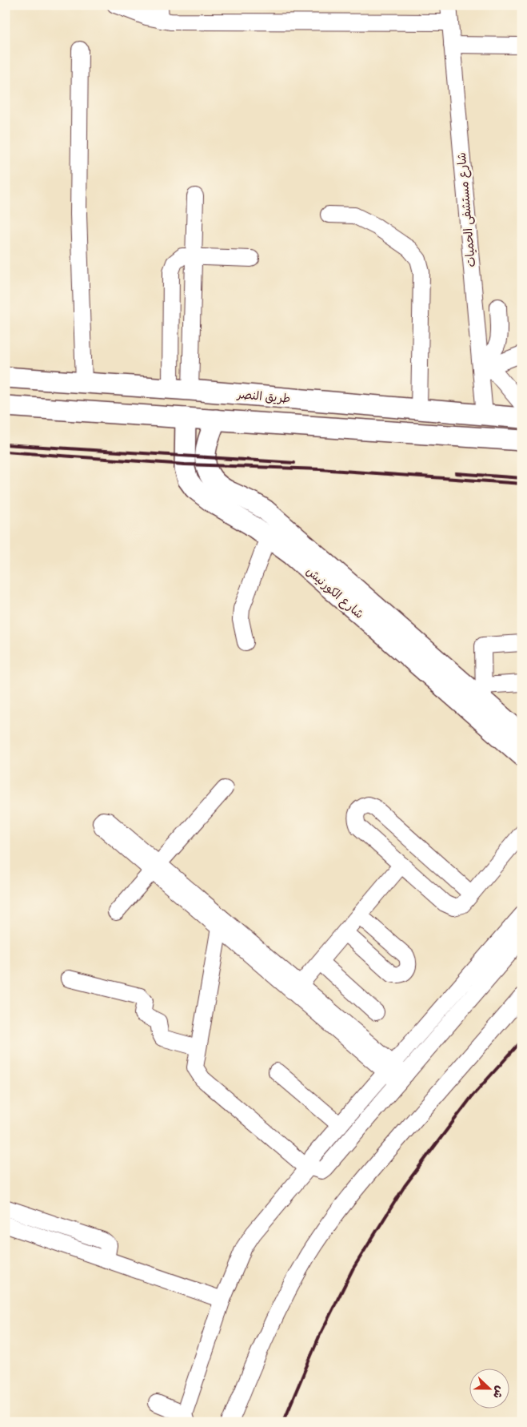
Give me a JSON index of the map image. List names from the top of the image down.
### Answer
{
  "streets": {
    "main road": ["طريق النصر", "شارع الكورنيش"],
    "street": ["شارع مستشفى الحميات"]
  },
  "crossings": [
    ["شارع مستشفى الحميات", "طريق النصر"]
  ],
  "north": "right"
}
